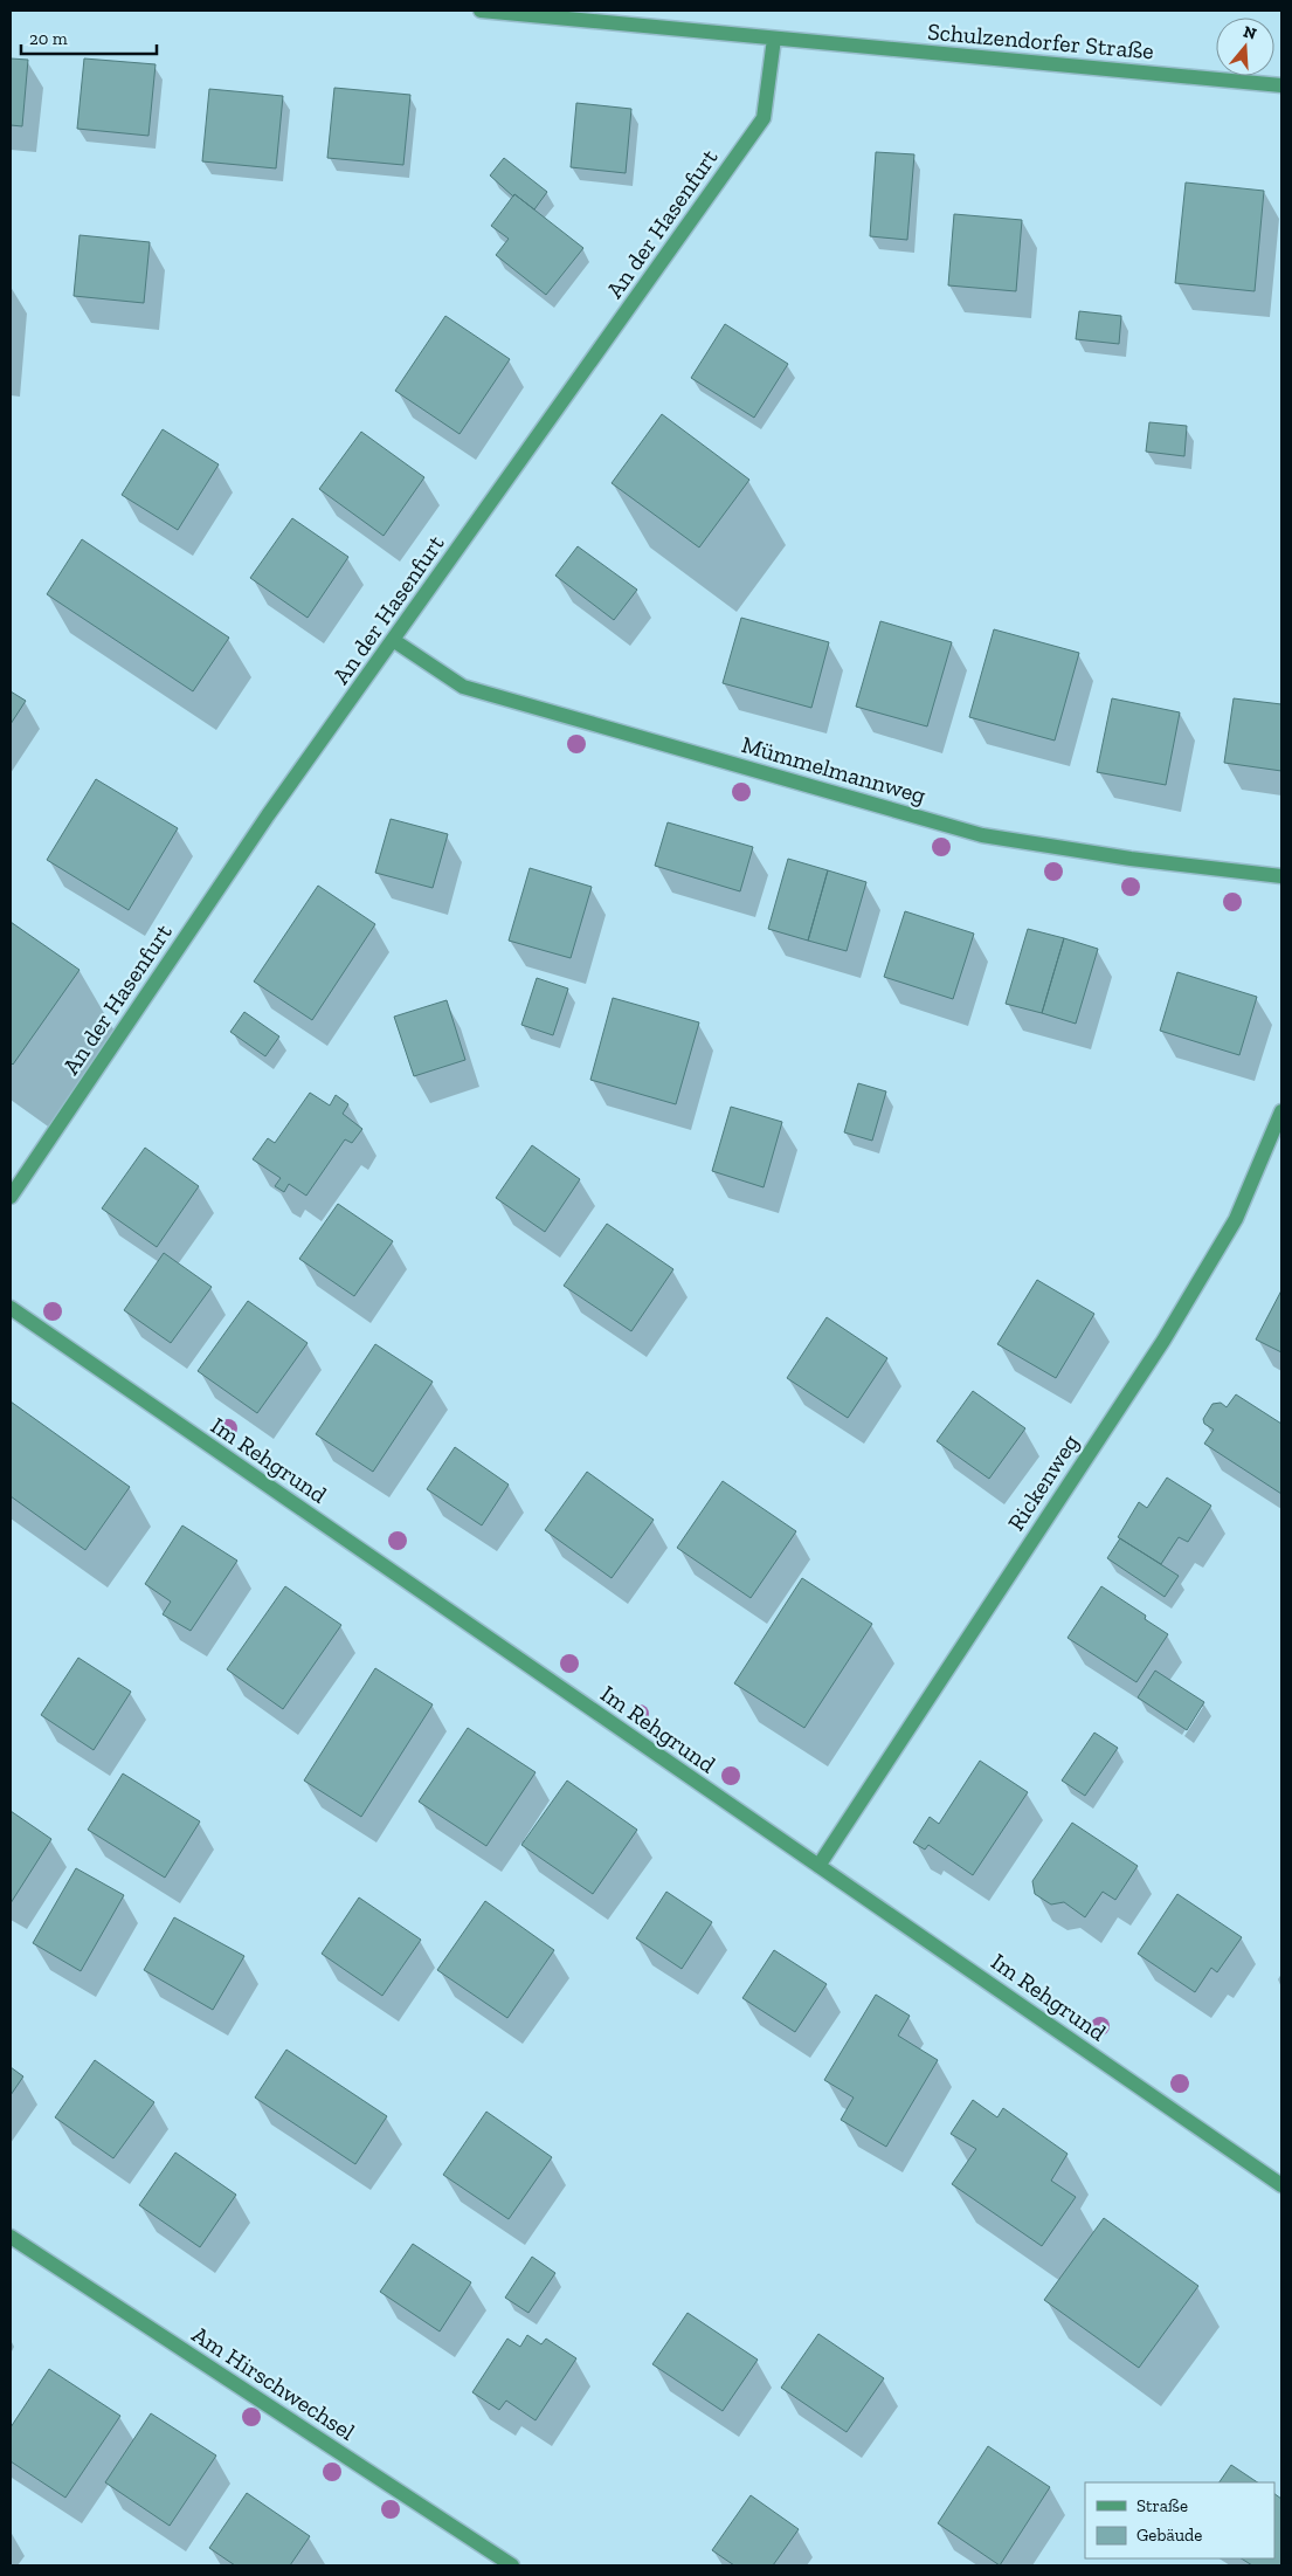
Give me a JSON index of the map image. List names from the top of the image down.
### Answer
{
  "streets": {
    "street": [
      "Schulzendorfer Straße",
      "An der Hasenfurt",
      "Mümmelmannweg",
      "Im Rehgrund",
      "Rickenweg",
      "Am Hirschwechsel"
    ]
  },
  "crossings": [
    ["Schulzendorfer Straße", "An der Hasenfurt"],
    ["An der Hasenfurt", "Mümmelmannweg"],
    ["Im Rehgrund", "Rickenweg"]
  ],
  "legend": ["Straße", "Gebäude"],
  "scale_bar": "20 m",
  "north": "top"
}
